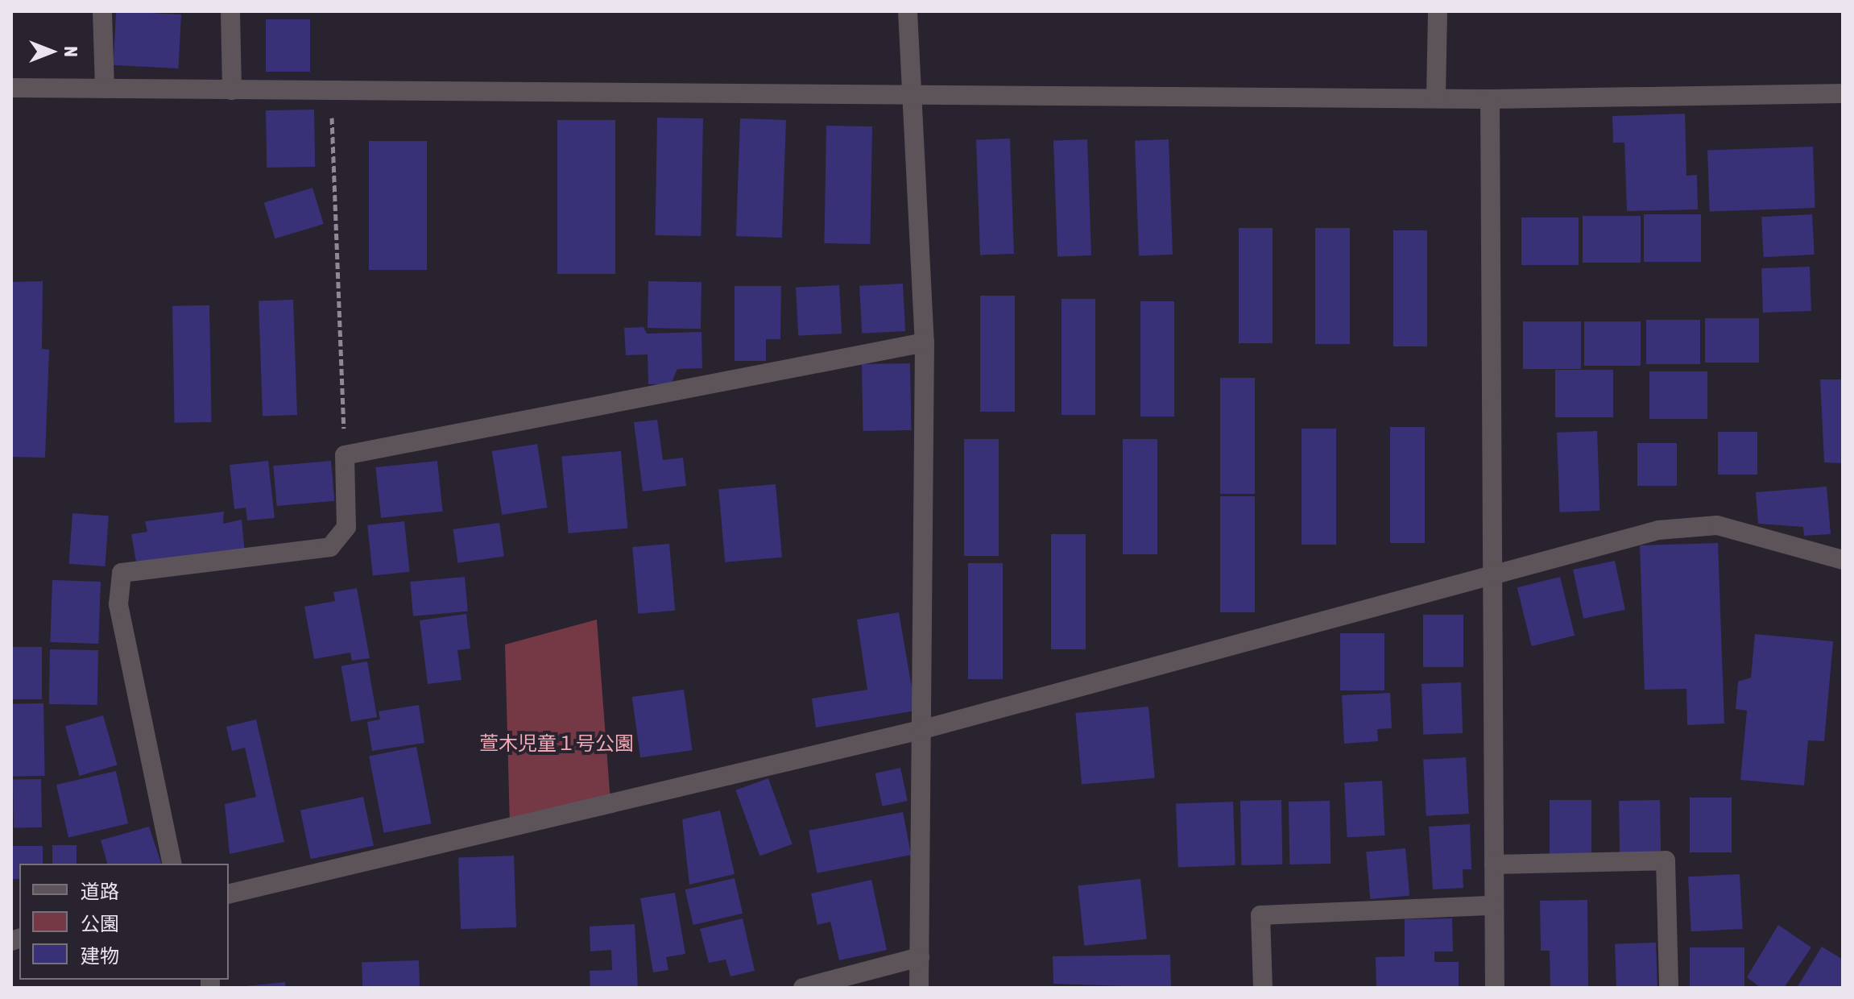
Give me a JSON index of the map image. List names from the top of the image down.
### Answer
{
  "parks": ["萱木児童１号公園"],
  "legend": ["道路", "公園", "建物"],
  "north": "right"
}
